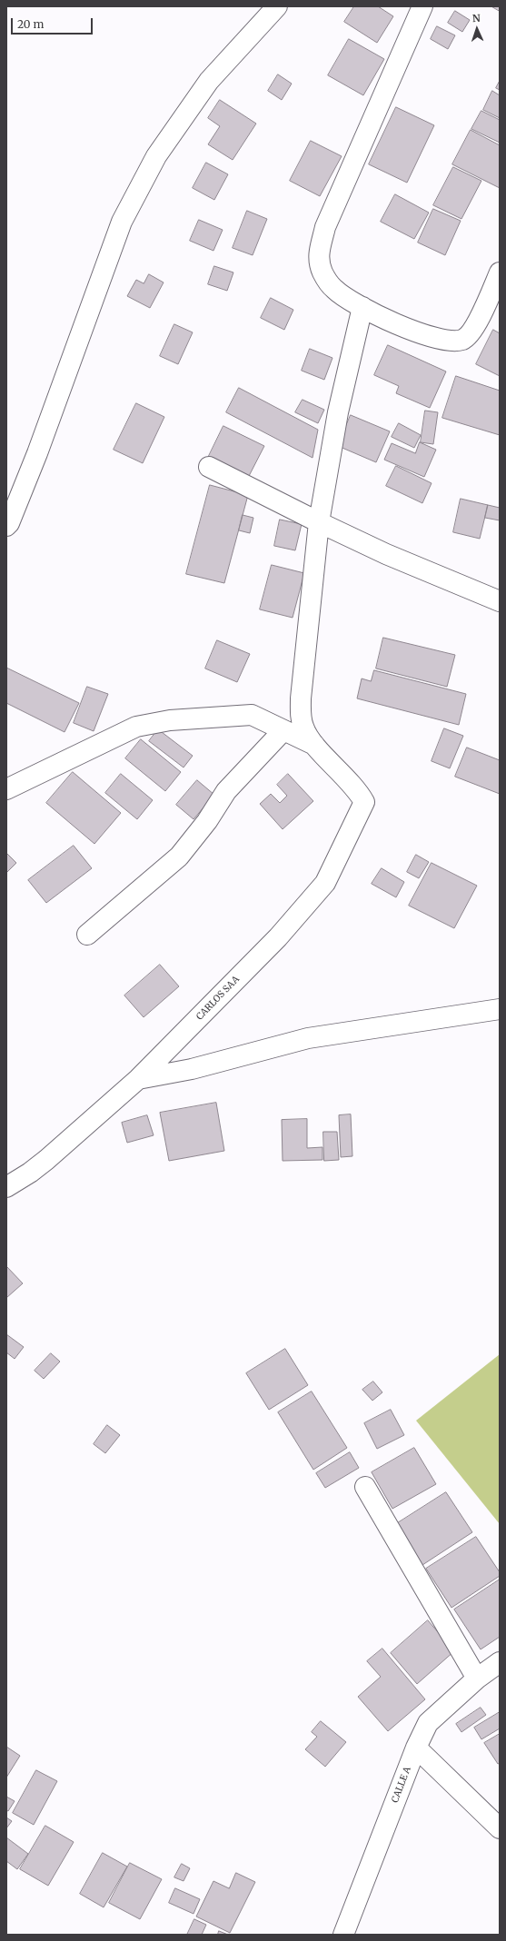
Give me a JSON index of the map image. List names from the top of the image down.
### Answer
{
  "streets": {
    "street": ["CARLOS SAA", "CALLE A"]
  },
  "scale_bar": "20 m",
  "north": "top"
}
